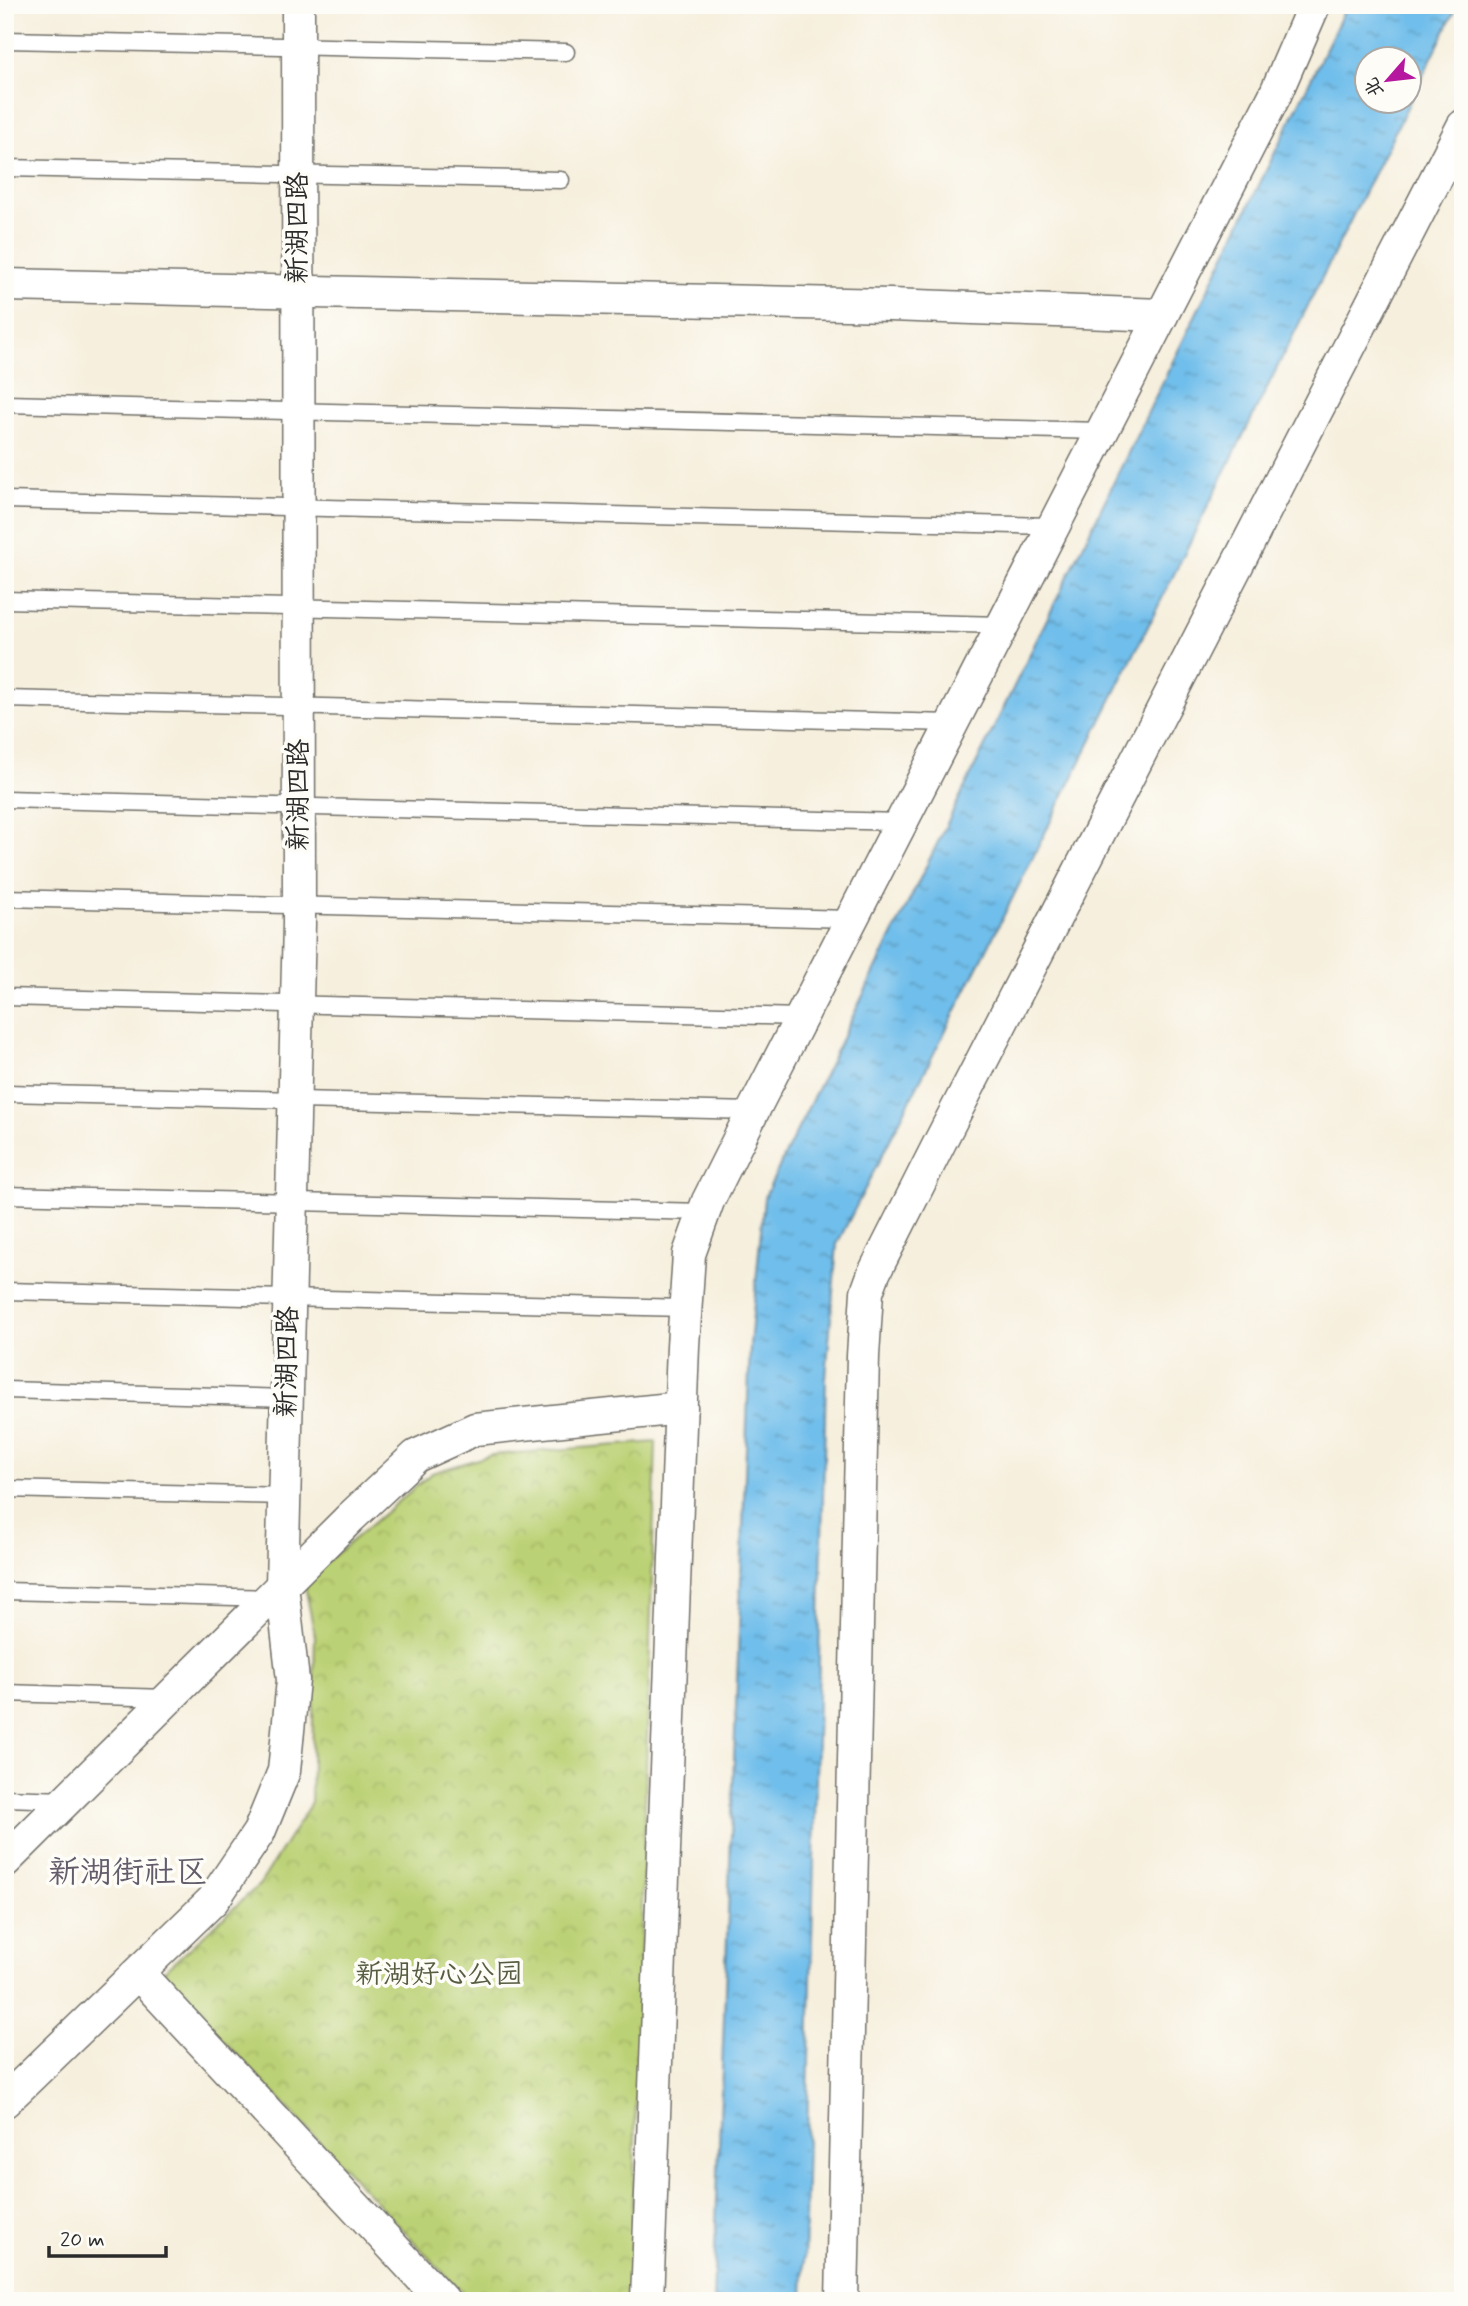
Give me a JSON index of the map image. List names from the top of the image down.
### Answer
{
  "streets": {
    "street": ["新湖四路"]
  },
  "districts": ["新湖街社区"],
  "parks": ["新湖好心公园"],
  "scale_bar": "20 m",
  "north": "bottom left"
}
